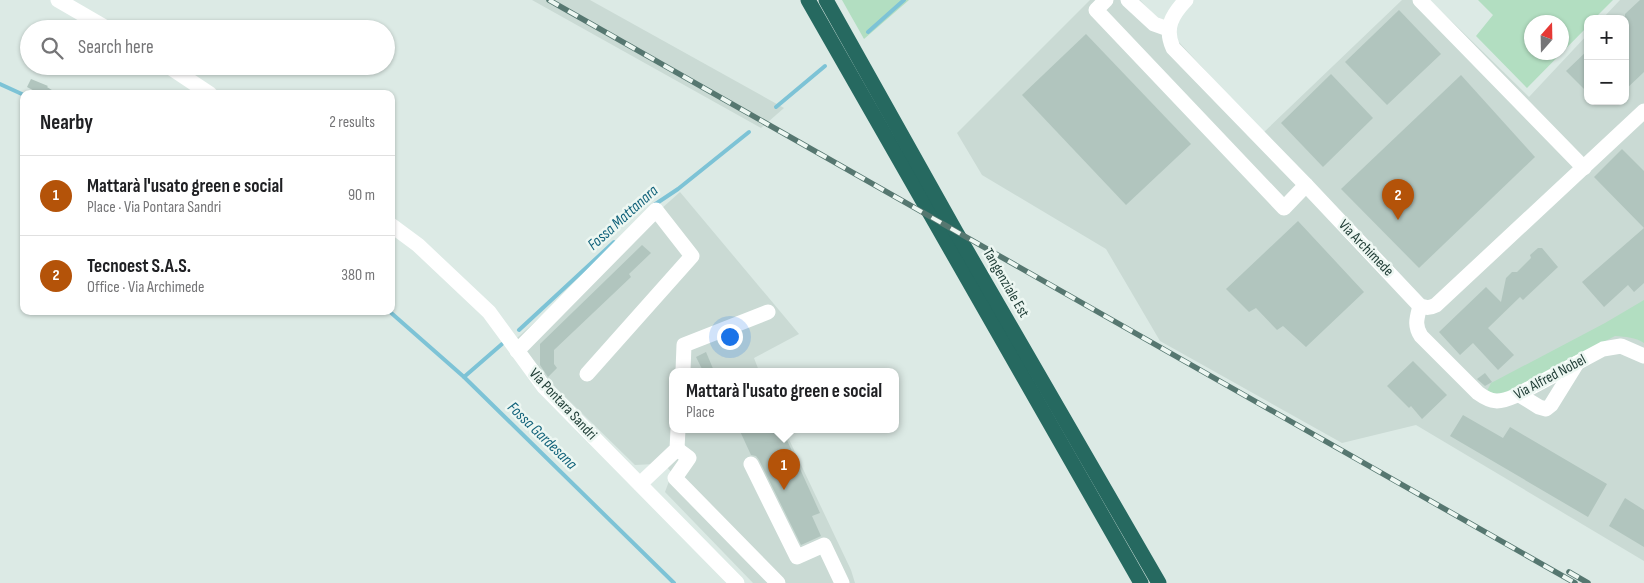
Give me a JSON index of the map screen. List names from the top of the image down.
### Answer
{
  "streets": {
    "highway": ["Tangenziale Est"],
    "street": ["Via Archimede", "Via Alfred Nobel", "Via Pontara Sandri"]
  },
  "crossings": [
    ["Via Archimede", "Via Alfred Nobel"]
  ],
  "water": ["Fossa Mattanara", "Fossa Gardesana"],
  "north": "top",
  "page": {
    "map_buttons": ["+", "−"],
    "search": "Search here",
    "heading": ["Nearby", "2 results"],
    "list": [
      {
        "mark": "1",
        "name": "Mattarà l'usato green e social",
        "note": "Place · Via Pontara Sandri",
        "value": "90 m"
      },
      {
        "mark": "2",
        "name": "Tecnoest S.A.S.",
        "note": "Office · Via Archimede",
        "value": "380 m"
      }
    ],
    "pins": ["2", "1"],
    "popup": ["Mattarà l'usato green e social", "Place"]
  }
}
